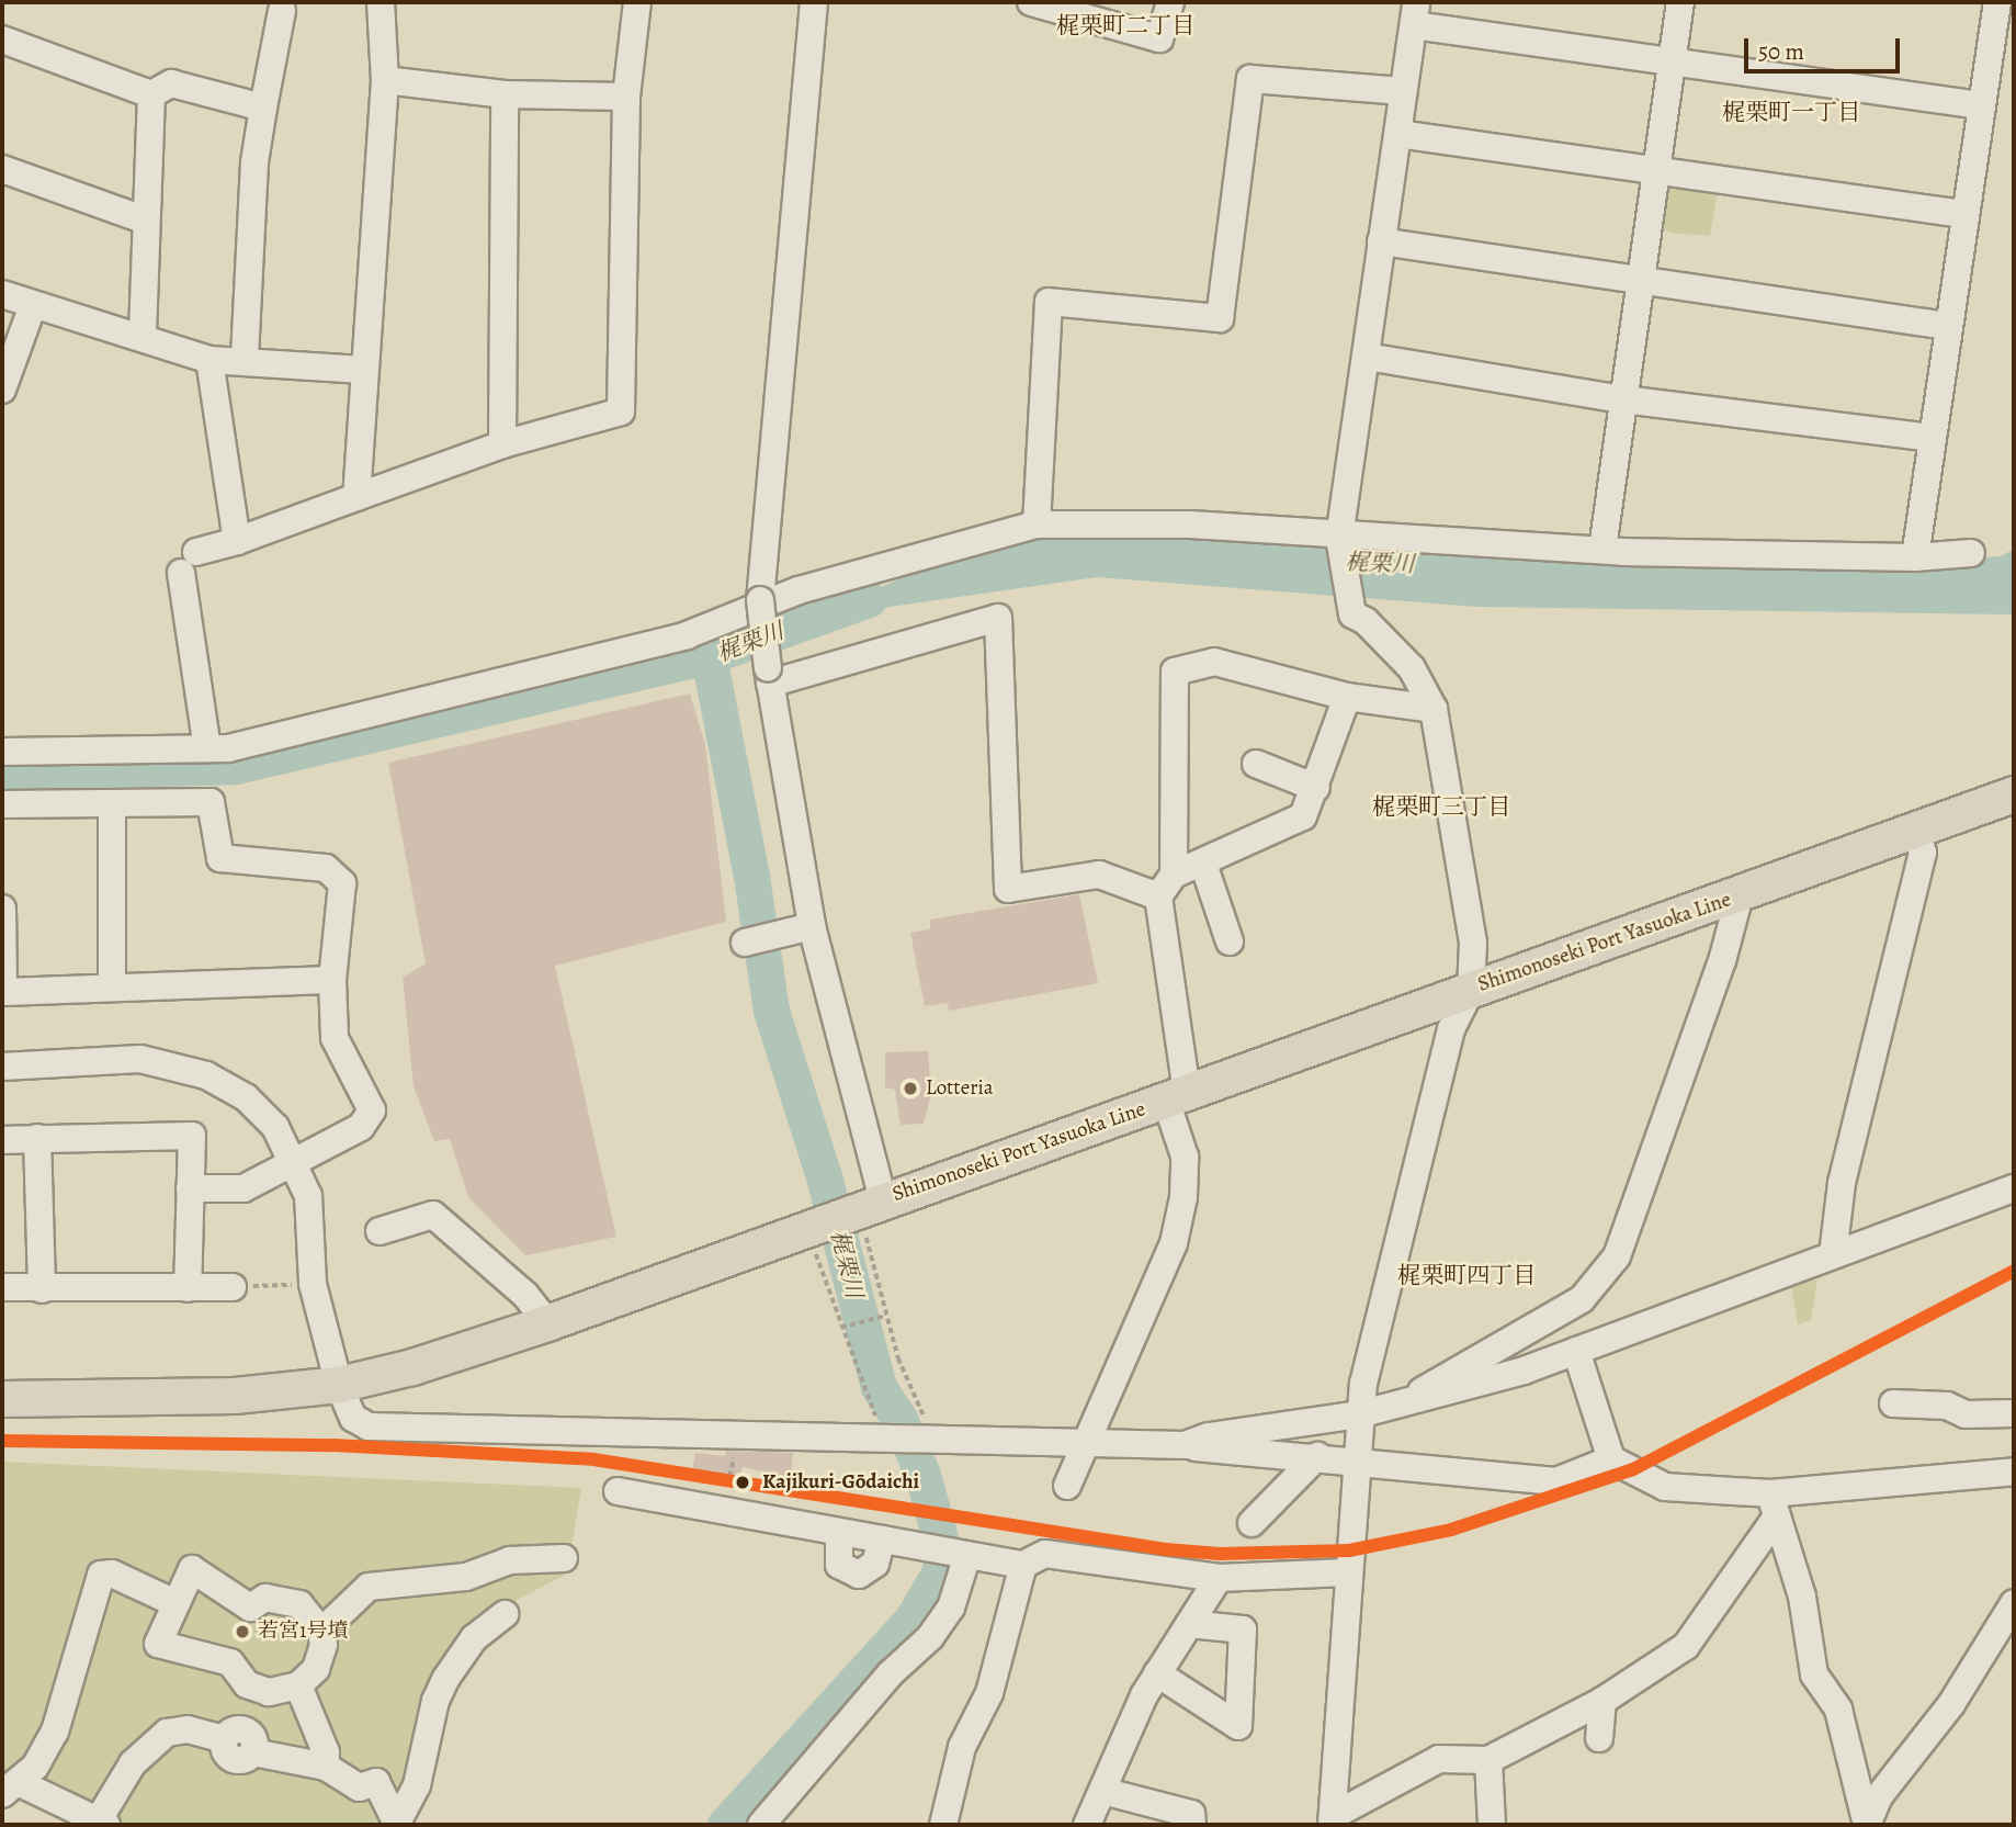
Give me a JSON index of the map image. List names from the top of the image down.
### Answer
{
  "streets": {
    "main road": ["Shimonoseki Port Yasuoka Line"]
  },
  "districts": [
    "梶栗町二丁目",
    "梶栗町一丁目",
    "梶栗町三丁目",
    "梶栗町四丁目"
  ],
  "water": ["梶栗川"],
  "places": ["Lotteria", "Kajikuri-Gōdaichi", "若宮1号墳"],
  "scale_bar": "50 m"
}
